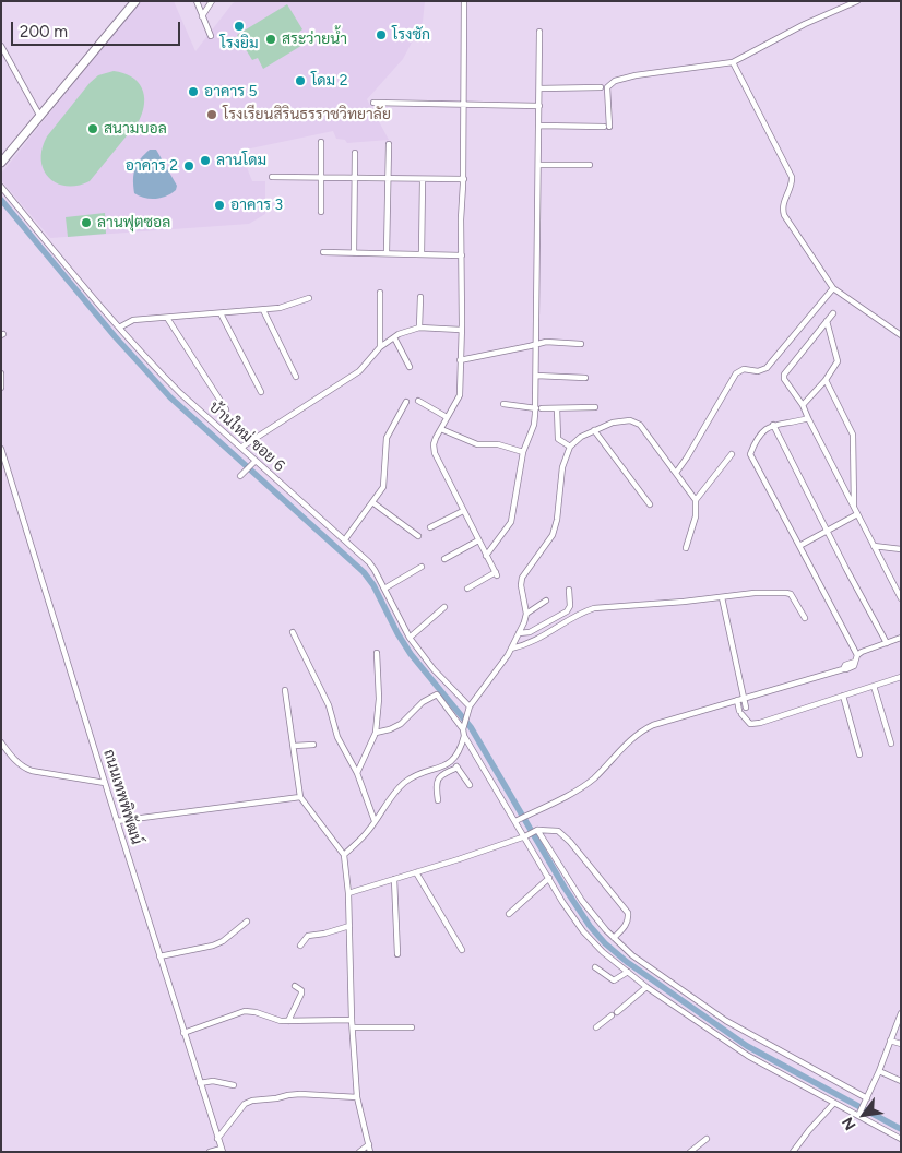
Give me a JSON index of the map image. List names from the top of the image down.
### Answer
{
  "streets": {
    "street": ["บ้านใหม่ ซอย 6", "ถนนเทพพิพัฒน์"]
  },
  "places": [
    "โรงยิม",
    "โรงซัก",
    "สระว่ายน้ำ",
    "โดม 2",
    "อาคาร 5",
    "โรงเรียนสิรินธรราชวิทยาลัย",
    "สนามบอล",
    "ลานโดม",
    "อาคาร 2",
    "อาคาร 3",
    "ลานฟุตซอล"
  ],
  "scale_bar": "200 m",
  "north": "bottom left"
}
